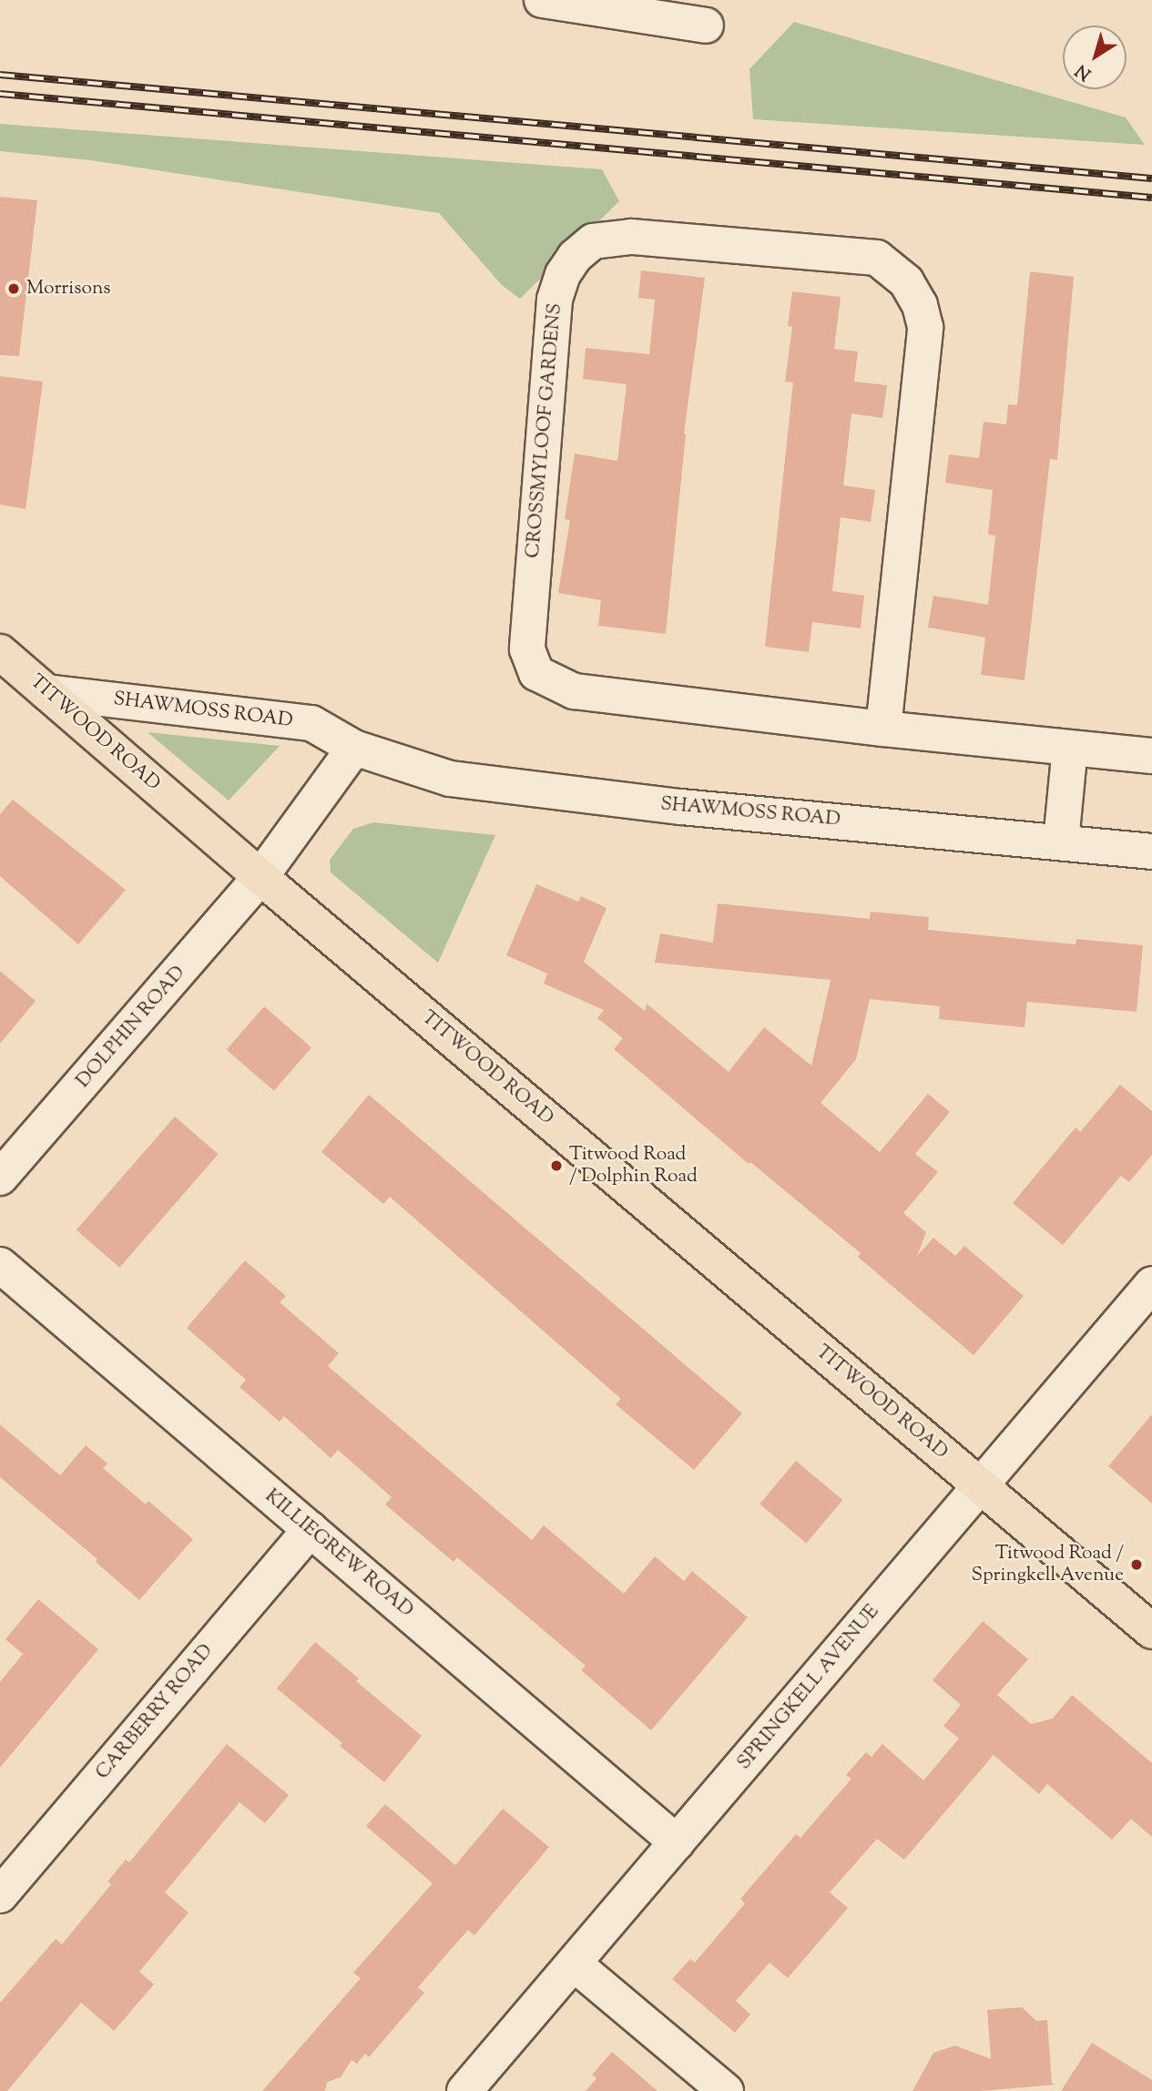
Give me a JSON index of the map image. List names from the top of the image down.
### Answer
{
  "streets": {
    "main road": ["TITWOOD ROAD"],
    "street": [
      "CROSSMYLOOF GARDENS",
      "SHAWMOSS ROAD",
      "DOLPHIN ROAD",
      "KILLIEGREW ROAD",
      "SPRINGKELL AVENUE",
      "CARBERRY ROAD"
    ]
  },
  "crossings": [
    ["SHAWMOSS ROAD", "TITWOOD ROAD"],
    ["TITWOOD ROAD", "DOLPHIN ROAD"],
    ["TITWOOD ROAD", "SPRINGKELL AVENUE"],
    ["KILLIEGREW ROAD", "SPRINGKELL AVENUE"],
    ["KILLIEGREW ROAD", "CARBERRY ROAD"]
  ],
  "places": ["Morrisons", "Titwood Road / Dolphin Road", "Titwood Road / Springkell Avenue"],
  "north": "bottom left"
}
